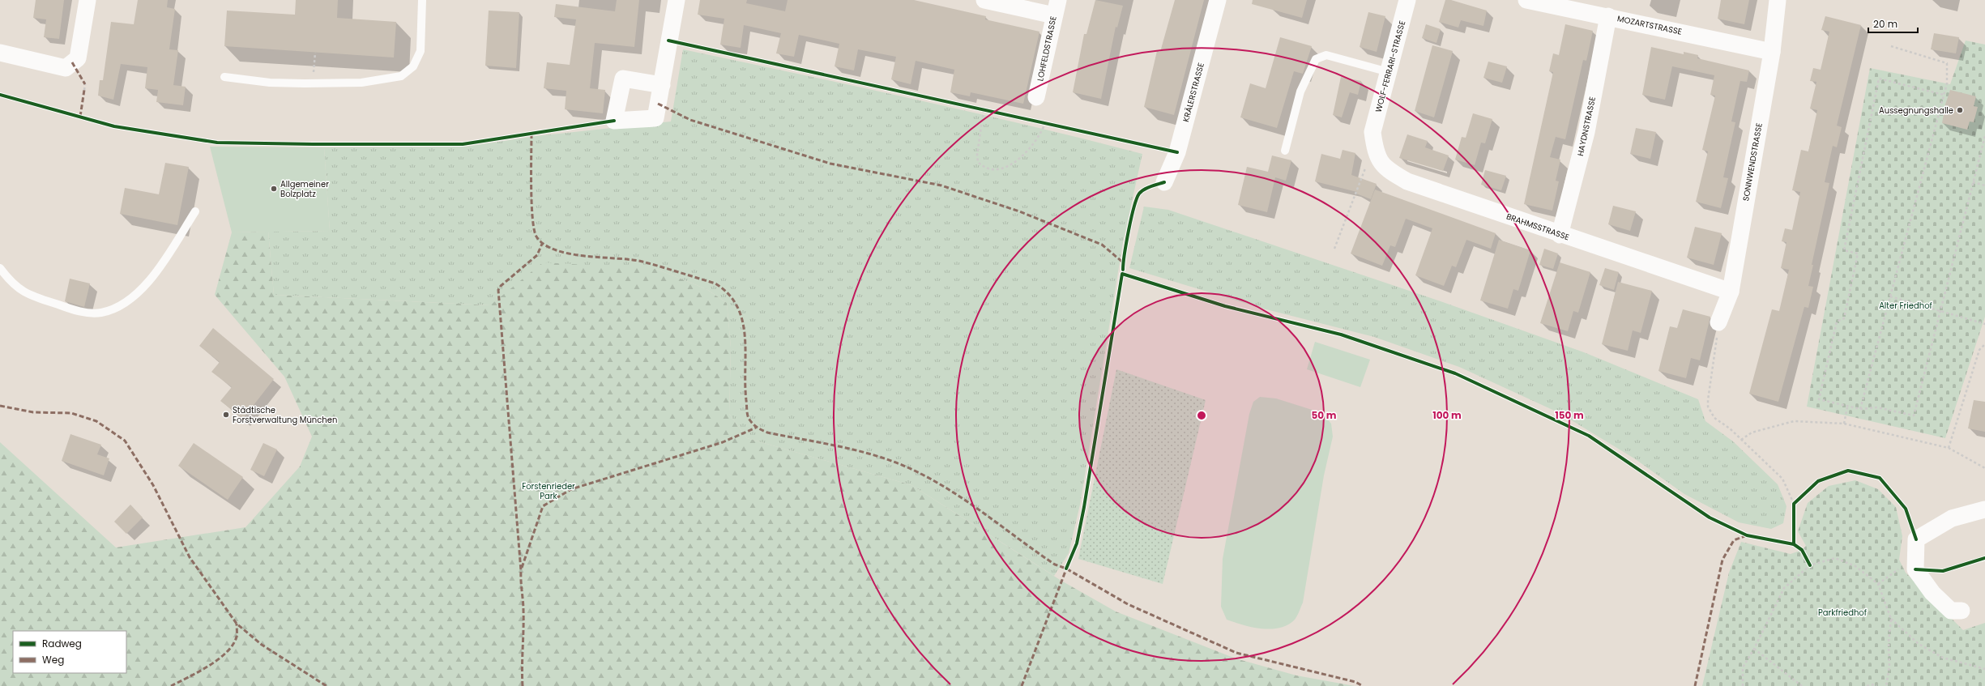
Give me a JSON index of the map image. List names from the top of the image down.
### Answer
{
  "streets": {
    "street": [
      "MOZARTSTRASSE",
      "LOHFELDSTRASSE",
      "WOLF-FERRARI-STRASSE",
      "KRÄLERSTRASSE",
      "HAYDNSTRASSE",
      "SONNWENDSTRASSE",
      "BRAHMSSTRASSE"
    ]
  },
  "crossings": [
    ["MOZARTSTRASSE", "HAYDNSTRASSE"],
    ["MOZARTSTRASSE", "SONNWENDSTRASSE"],
    ["WOLF-FERRARI-STRASSE", "BRAHMSSTRASSE"],
    ["HAYDNSTRASSE", "BRAHMSSTRASSE"],
    ["SONNWENDSTRASSE", "BRAHMSSTRASSE"]
  ],
  "parks": ["Alter Friedhof", "Forstenrieder Park", "Parkfriedhof"],
  "places": ["Aussegnungshalle", "Allgemeiner Bolzplatz", "Städtische Forstverwaltung München"],
  "legend": ["Radweg", "Weg"],
  "scale_bar": "20 m",
  "rings": ["50 m", "100 m", "150 m"]
}
